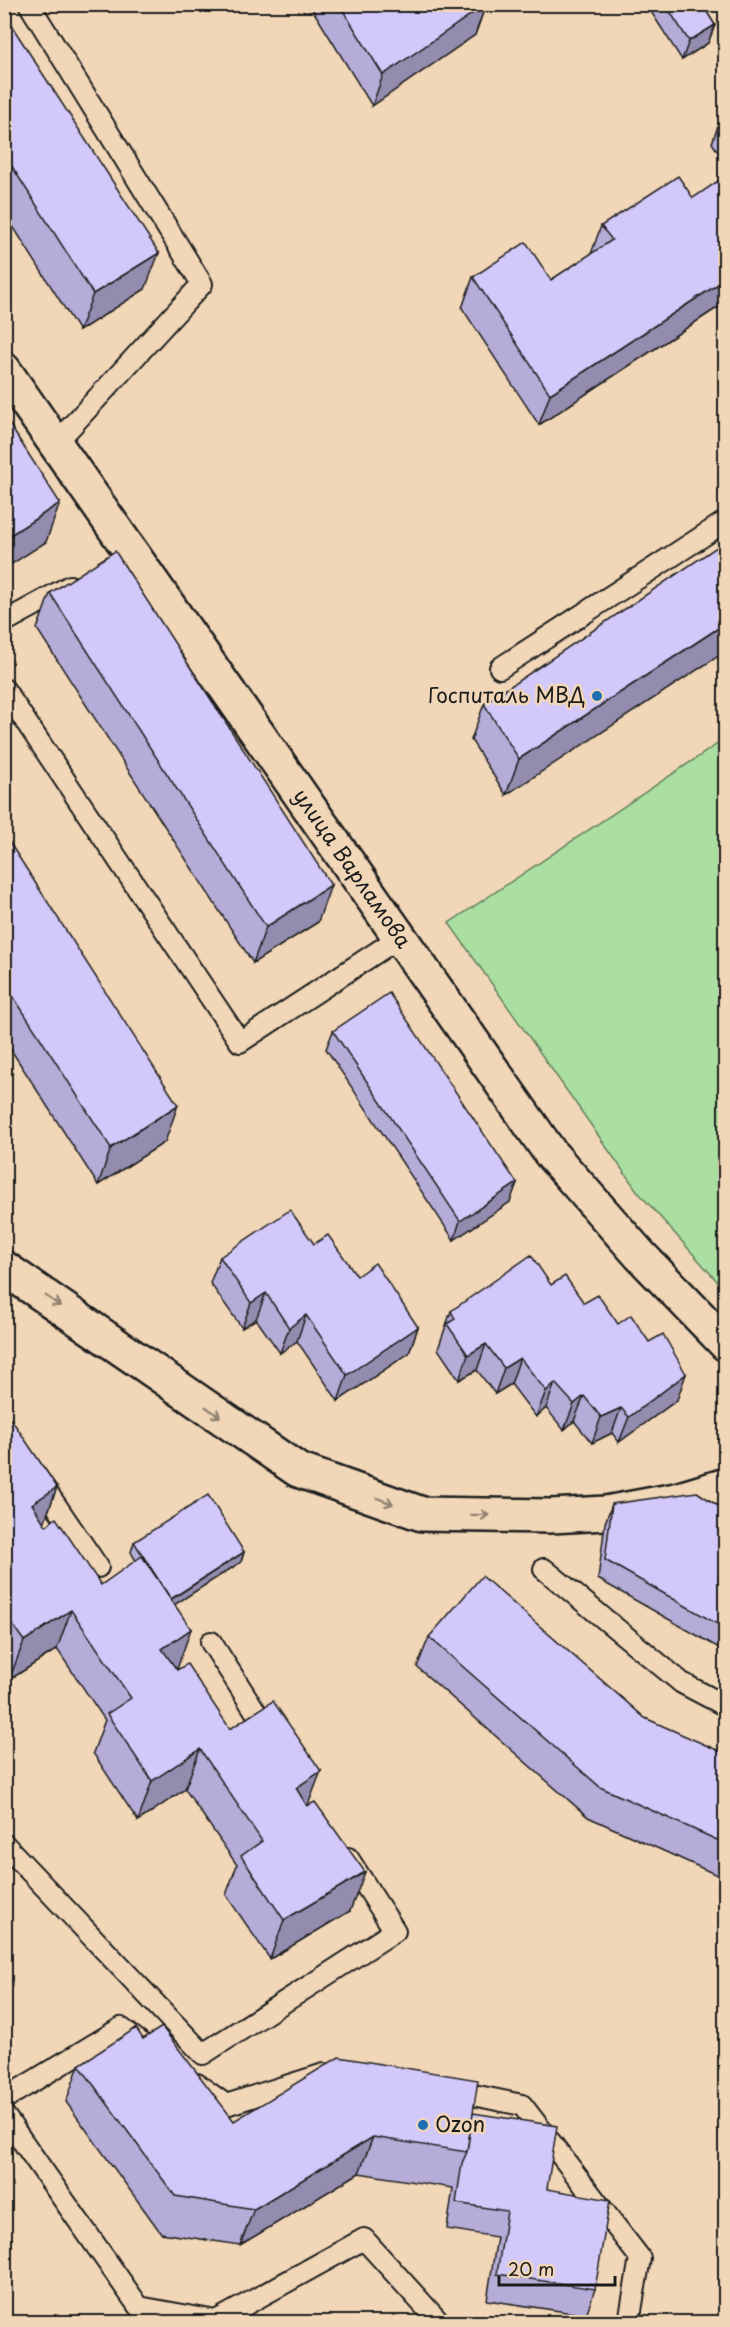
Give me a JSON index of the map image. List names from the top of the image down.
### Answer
{
  "streets": {
    "street": ["улица Варламова"]
  },
  "places": ["Госпиталь МВД", "Ozon"],
  "scale_bar": "20 m"
}
